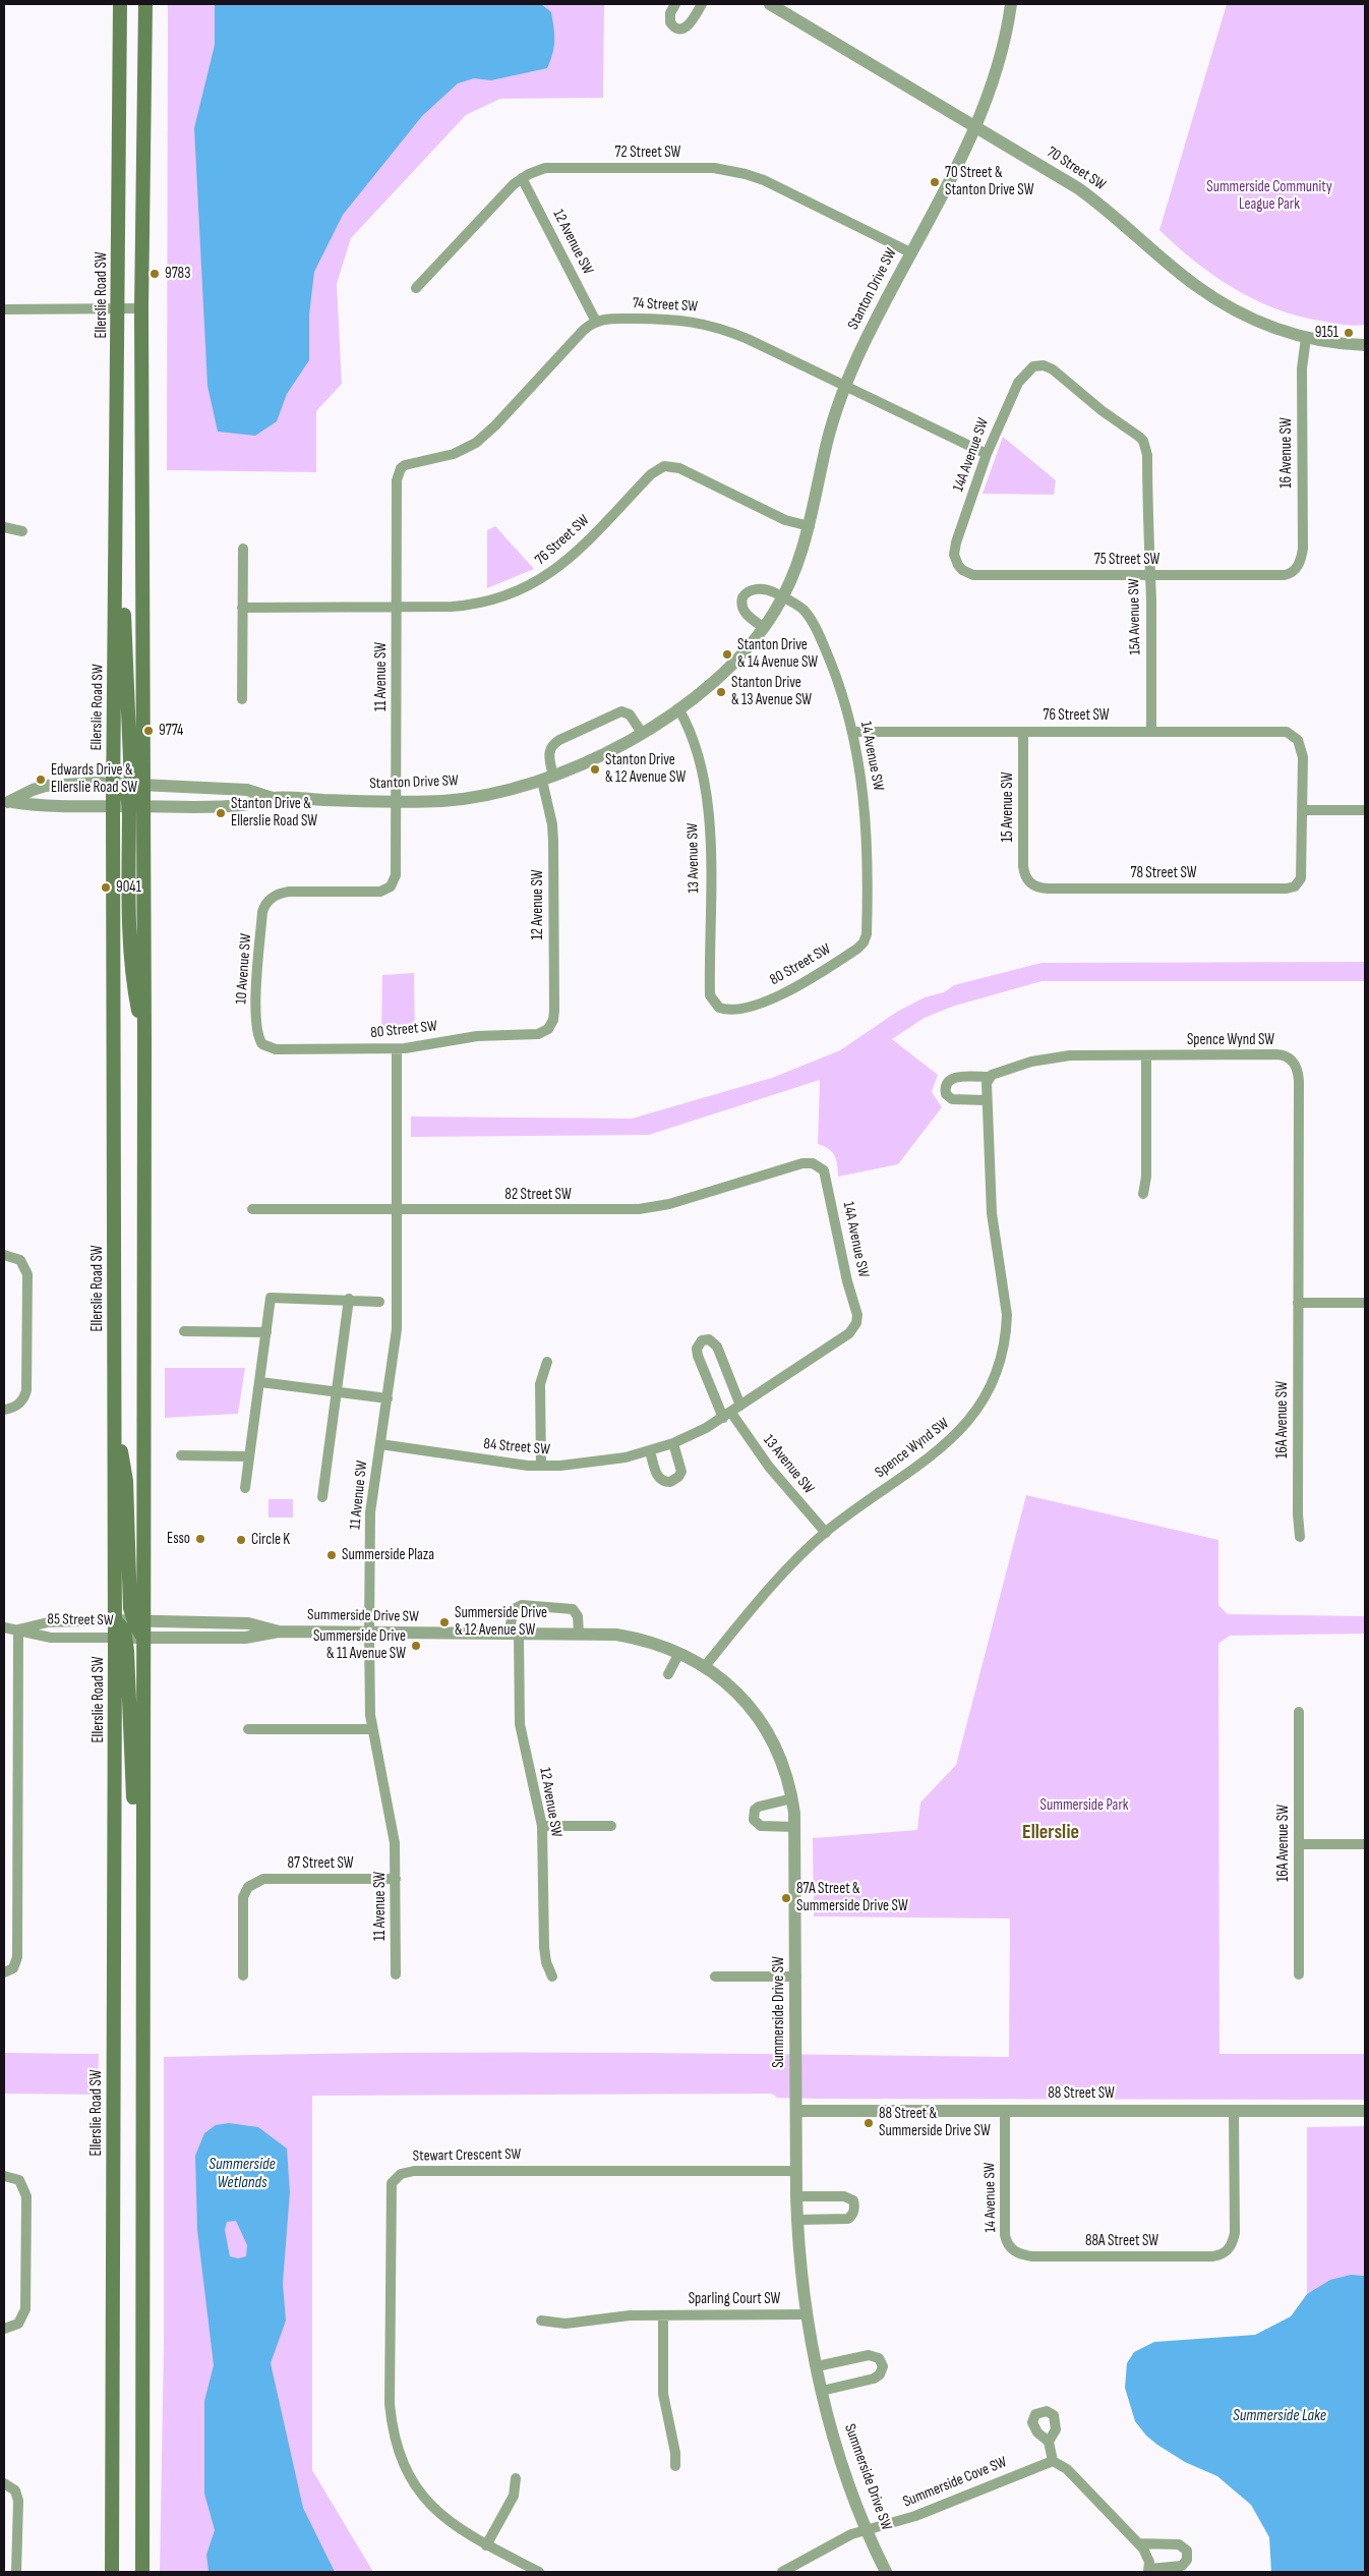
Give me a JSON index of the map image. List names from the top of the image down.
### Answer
{
  "streets": {
    "main road": ["Ellerslie Road SW"],
    "street": [
      "72 Street SW",
      "70 Street SW",
      "12 Avenue SW",
      "Stanton Drive SW",
      "74 Street SW",
      "16 Avenue SW",
      "14A Avenue SW",
      "76 Street SW",
      "75 Street SW",
      "15A Avenue SW",
      "11 Avenue SW",
      "14 Avenue SW",
      "15 Avenue SW",
      "13 Avenue SW",
      "78 Street SW",
      "80 Street SW",
      "10 Avenue SW",
      "Spence Wynd SW",
      "82 Street SW",
      "16A Avenue SW",
      "84 Street SW",
      "Summerside Drive SW",
      "85 Street SW",
      "87 Street SW",
      "88 Street SW",
      "Stewart Crescent SW",
      "88A Street SW",
      "Sparling Court SW",
      "Summerside Cove SW"
    ]
  },
  "crossings": [
    ["72 Street SW", "12 Avenue SW"],
    ["72 Street SW", "Stanton Drive SW"],
    ["70 Street SW", "Stanton Drive SW"],
    ["70 Street SW", "16 Avenue SW"],
    ["12 Avenue SW", "Stanton Drive SW"],
    ["12 Avenue SW", "74 Street SW"],
    ["12 Avenue SW", "11 Avenue SW"],
    ["12 Avenue SW", "80 Street SW"],
    ["12 Avenue SW", "Summerside Drive SW"],
    ["Stanton Drive SW", "Ellerslie Road SW"],
    ["Stanton Drive SW", "74 Street SW"],
    ["Stanton Drive SW", "76 Street SW"],
    ["Stanton Drive SW", "11 Avenue SW"],
    ["Stanton Drive SW", "14 Avenue SW"],
    ["Stanton Drive SW", "13 Avenue SW"],
    ["Ellerslie Road SW", "85 Street SW"],
    ["74 Street SW", "14A Avenue SW"],
    ["74 Street SW", "11 Avenue SW"],
    ["16 Avenue SW", "75 Street SW"],
    ["14A Avenue SW", "75 Street SW"],
    ["14A Avenue SW", "15A Avenue SW"],
    ["14A Avenue SW", "82 Street SW"],
    ["14A Avenue SW", "84 Street SW"],
    ["76 Street SW", "15A Avenue SW"],
    ["76 Street SW", "11 Avenue SW"],
    ["76 Street SW", "14 Avenue SW"],
    ["76 Street SW", "15 Avenue SW"],
    ["76 Street SW", "78 Street SW"],
    ["75 Street SW", "15A Avenue SW"],
    ["11 Avenue SW", "80 Street SW"],
    ["11 Avenue SW", "10 Avenue SW"],
    ["11 Avenue SW", "82 Street SW"],
    ["11 Avenue SW", "84 Street SW"],
    ["11 Avenue SW", "Summerside Drive SW"],
    ["11 Avenue SW", "87 Street SW"],
    ["14 Avenue SW", "80 Street SW"],
    ["14 Avenue SW", "88 Street SW"],
    ["14 Avenue SW", "88A Street SW"],
    ["15 Avenue SW", "78 Street SW"],
    ["13 Avenue SW", "80 Street SW"],
    ["13 Avenue SW", "Spence Wynd SW"],
    ["13 Avenue SW", "84 Street SW"],
    ["80 Street SW", "10 Avenue SW"],
    ["Spence Wynd SW", "16A Avenue SW"],
    ["Spence Wynd SW", "Summerside Drive SW"],
    ["Summerside Drive SW", "85 Street SW"],
    ["Summerside Drive SW", "88 Street SW"],
    ["Summerside Drive SW", "Stewart Crescent SW"],
    ["Summerside Drive SW", "Sparling Court SW"],
    ["Summerside Drive SW", "Summerside Cove SW"],
    ["88 Street SW", "88A Street SW"]
  ],
  "districts": ["Ellerslie"],
  "water": ["Summerside Wetlands", "Summerside Lake"],
  "parks": ["Summerside Community League Park", "Summerside Park"],
  "places": [
    "70 Street & Stanton Drive SW",
    "9783",
    "9151",
    "Stanton Drive & 14 Avenue SW",
    "Stanton Drive & 13 Avenue SW",
    "9774",
    "Stanton Drive & 12 Avenue SW",
    "Edwards Drive & Ellerslie Road SW",
    "Stanton Drive & Ellerslie Road SW",
    "9041",
    "Esso",
    "Circle K",
    "Summerside Plaza",
    "Summerside Drive & 12 Avenue SW",
    "Summerside Drive & 11 Avenue SW",
    "87A Street & Summerside Drive SW",
    "88 Street & Summerside Drive SW"
  ]
}
